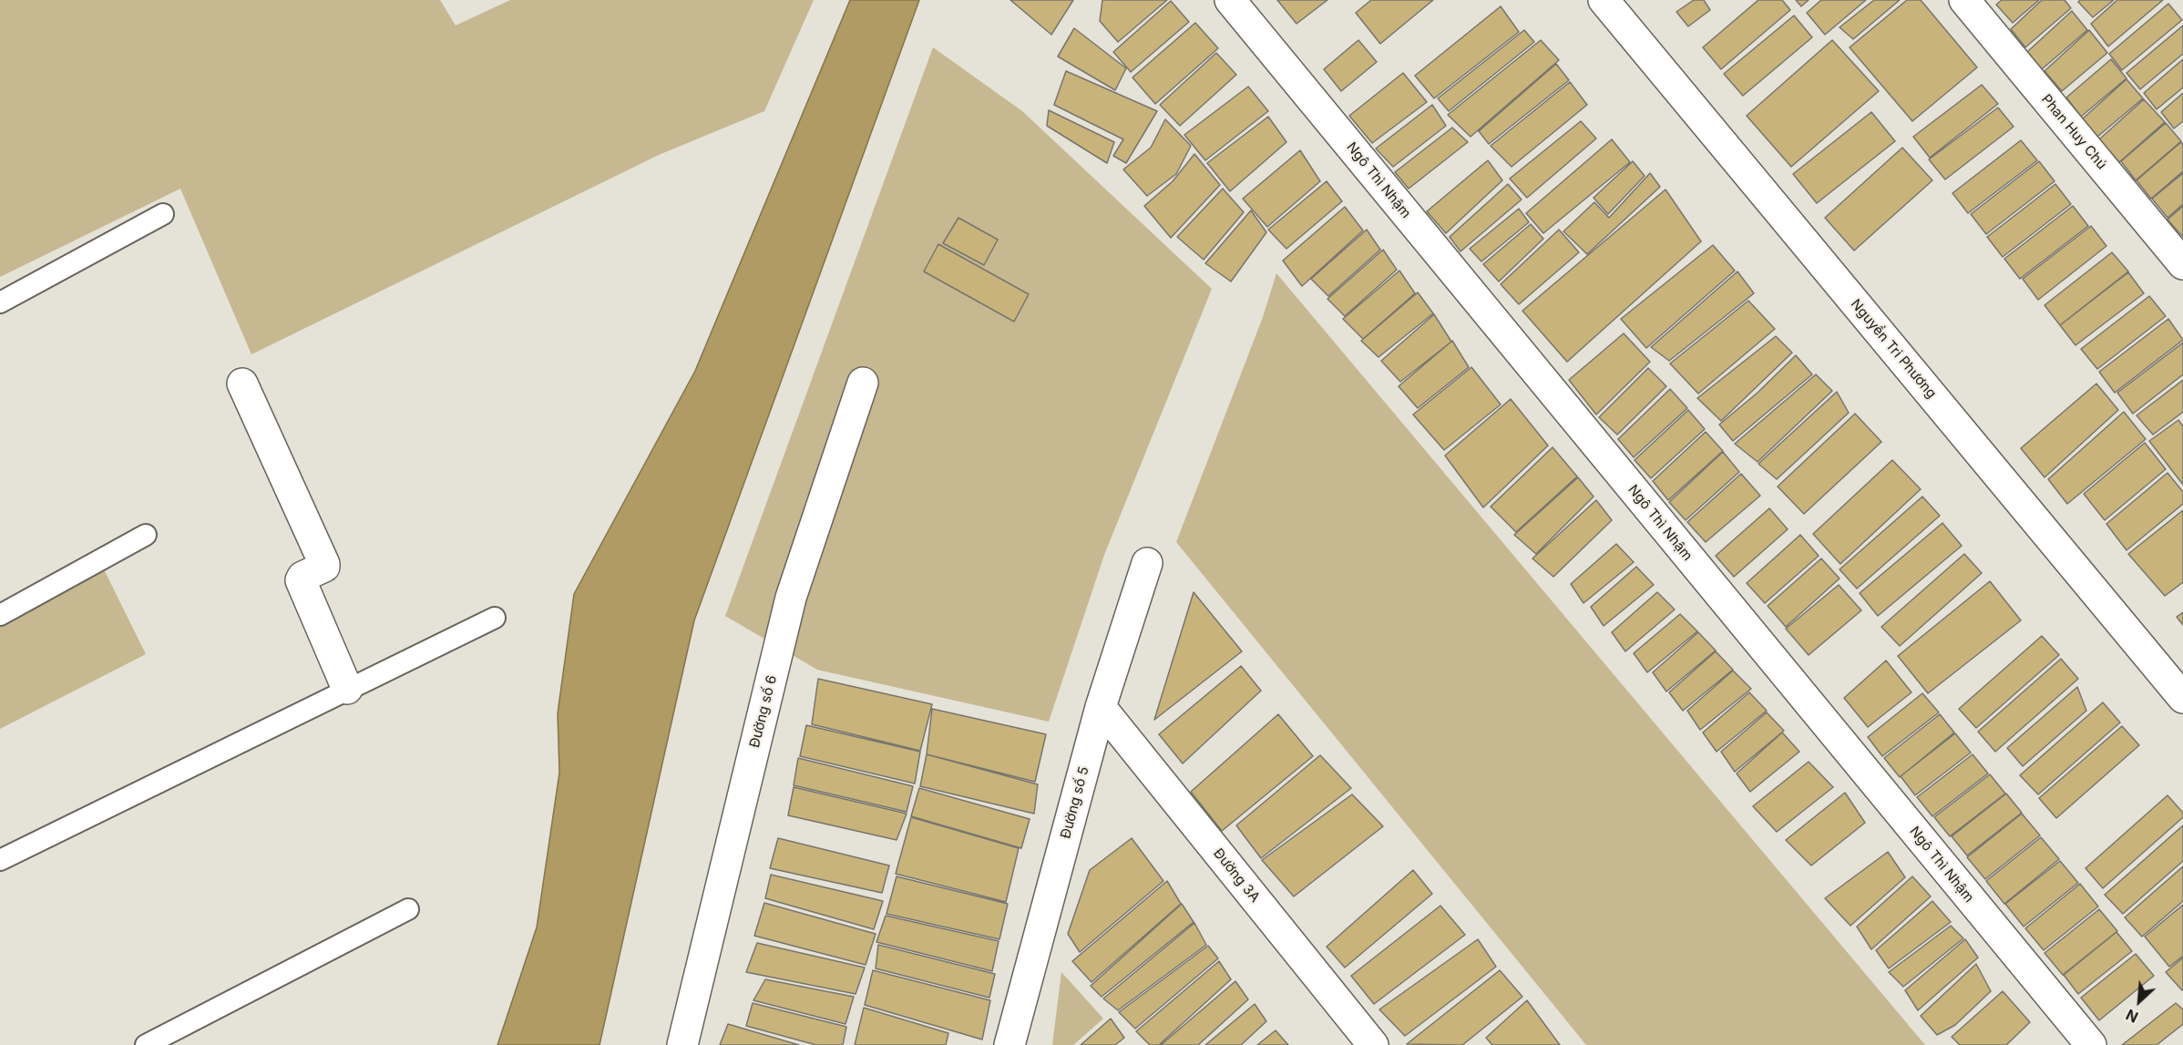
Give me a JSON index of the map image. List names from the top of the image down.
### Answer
{
  "streets": {
    "street": [
      "Phan Huy Chú",
      "Ngô Thì Nhậm",
      "Nguyển Tri Phương",
      "Đường số 6",
      "Đường số 5",
      "Đường 3A"
    ]
  },
  "crossings": [
    ["Đường số 5", "Đường 3A"]
  ],
  "north": "bottom left"
}
